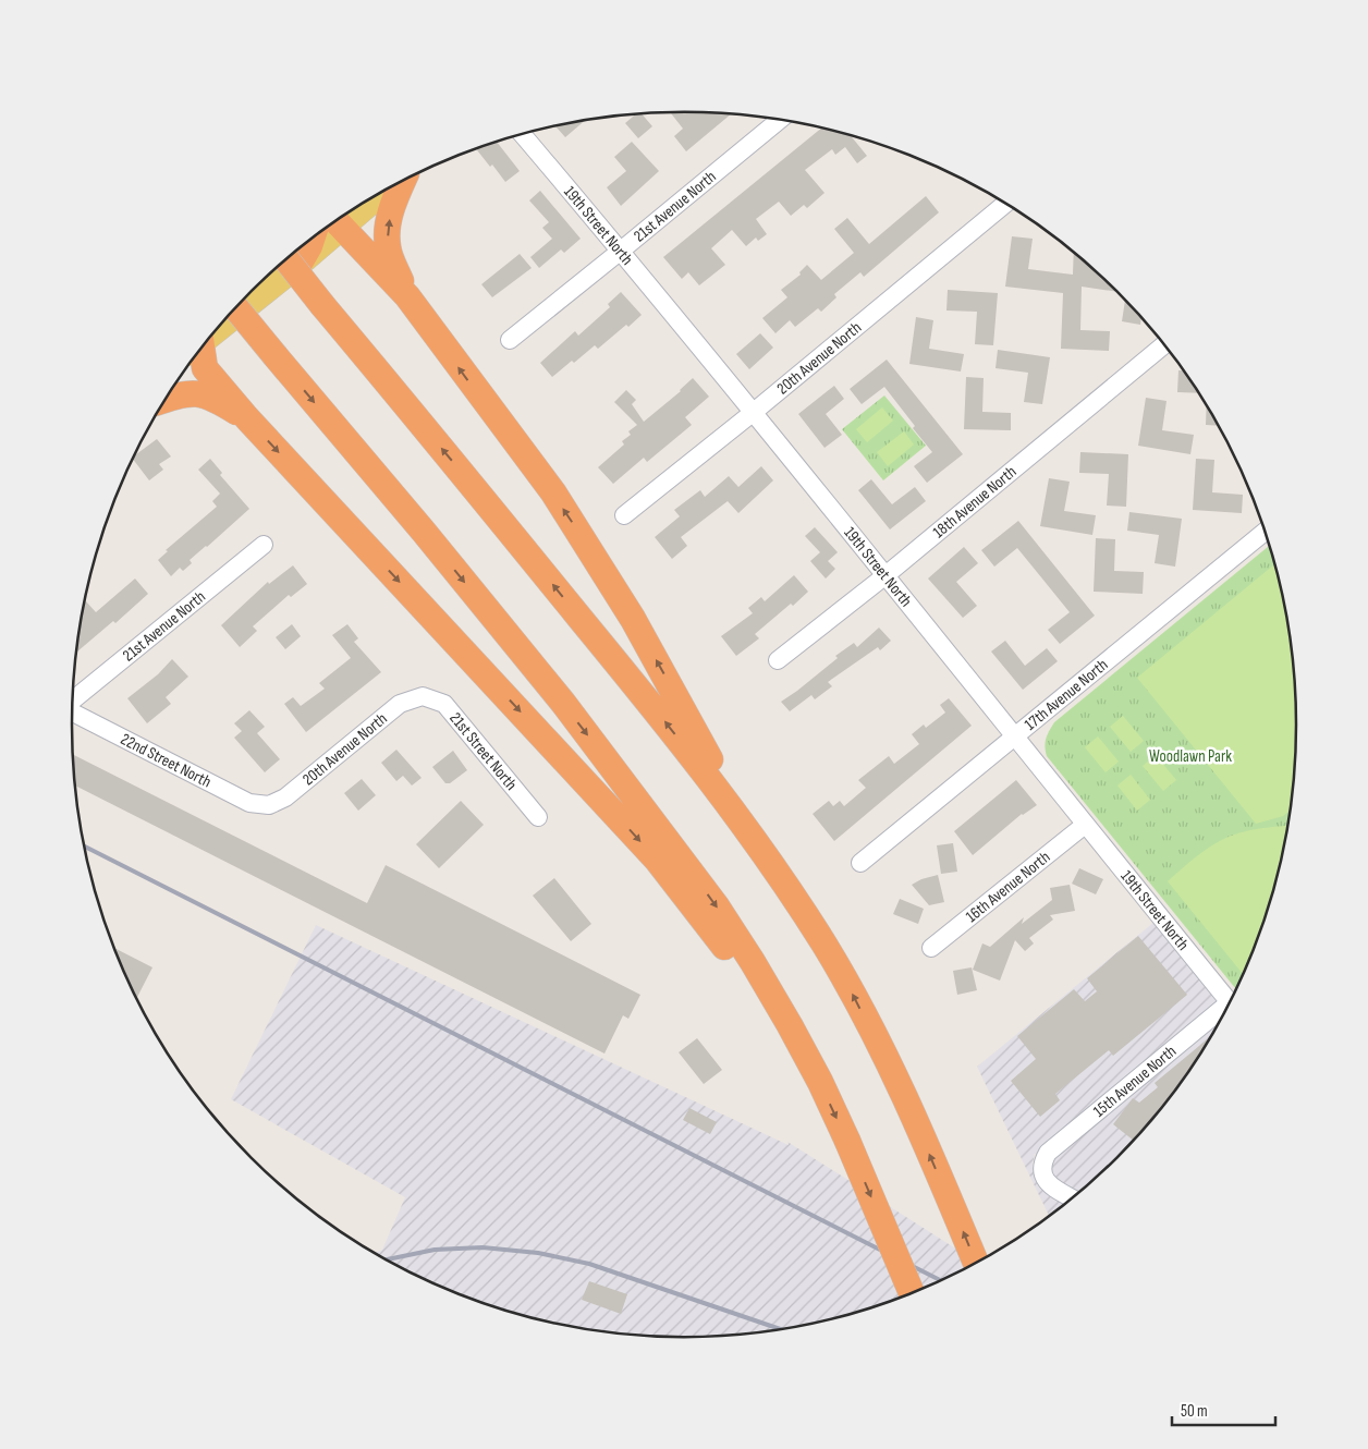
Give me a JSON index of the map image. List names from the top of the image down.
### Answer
{
  "streets": {
    "street": [
      "21st Avenue North",
      "19th Street North",
      "20th Avenue North",
      "18th Avenue North",
      "17th Avenue North",
      "21st Street North",
      "22nd Street North",
      "16th Avenue North",
      "15th Avenue North"
    ]
  },
  "crossings": [
    ["21st Avenue North", "19th Street North"],
    ["19th Street North", "20th Avenue North"],
    ["19th Street North", "18th Avenue North"],
    ["19th Street North", "17th Avenue North"],
    ["19th Street North", "16th Avenue North"],
    ["20th Avenue North", "21st Street North"],
    ["20th Avenue North", "22nd Street North"]
  ],
  "parks": ["Woodlawn Park"],
  "scale_bar": "50 m"
}
